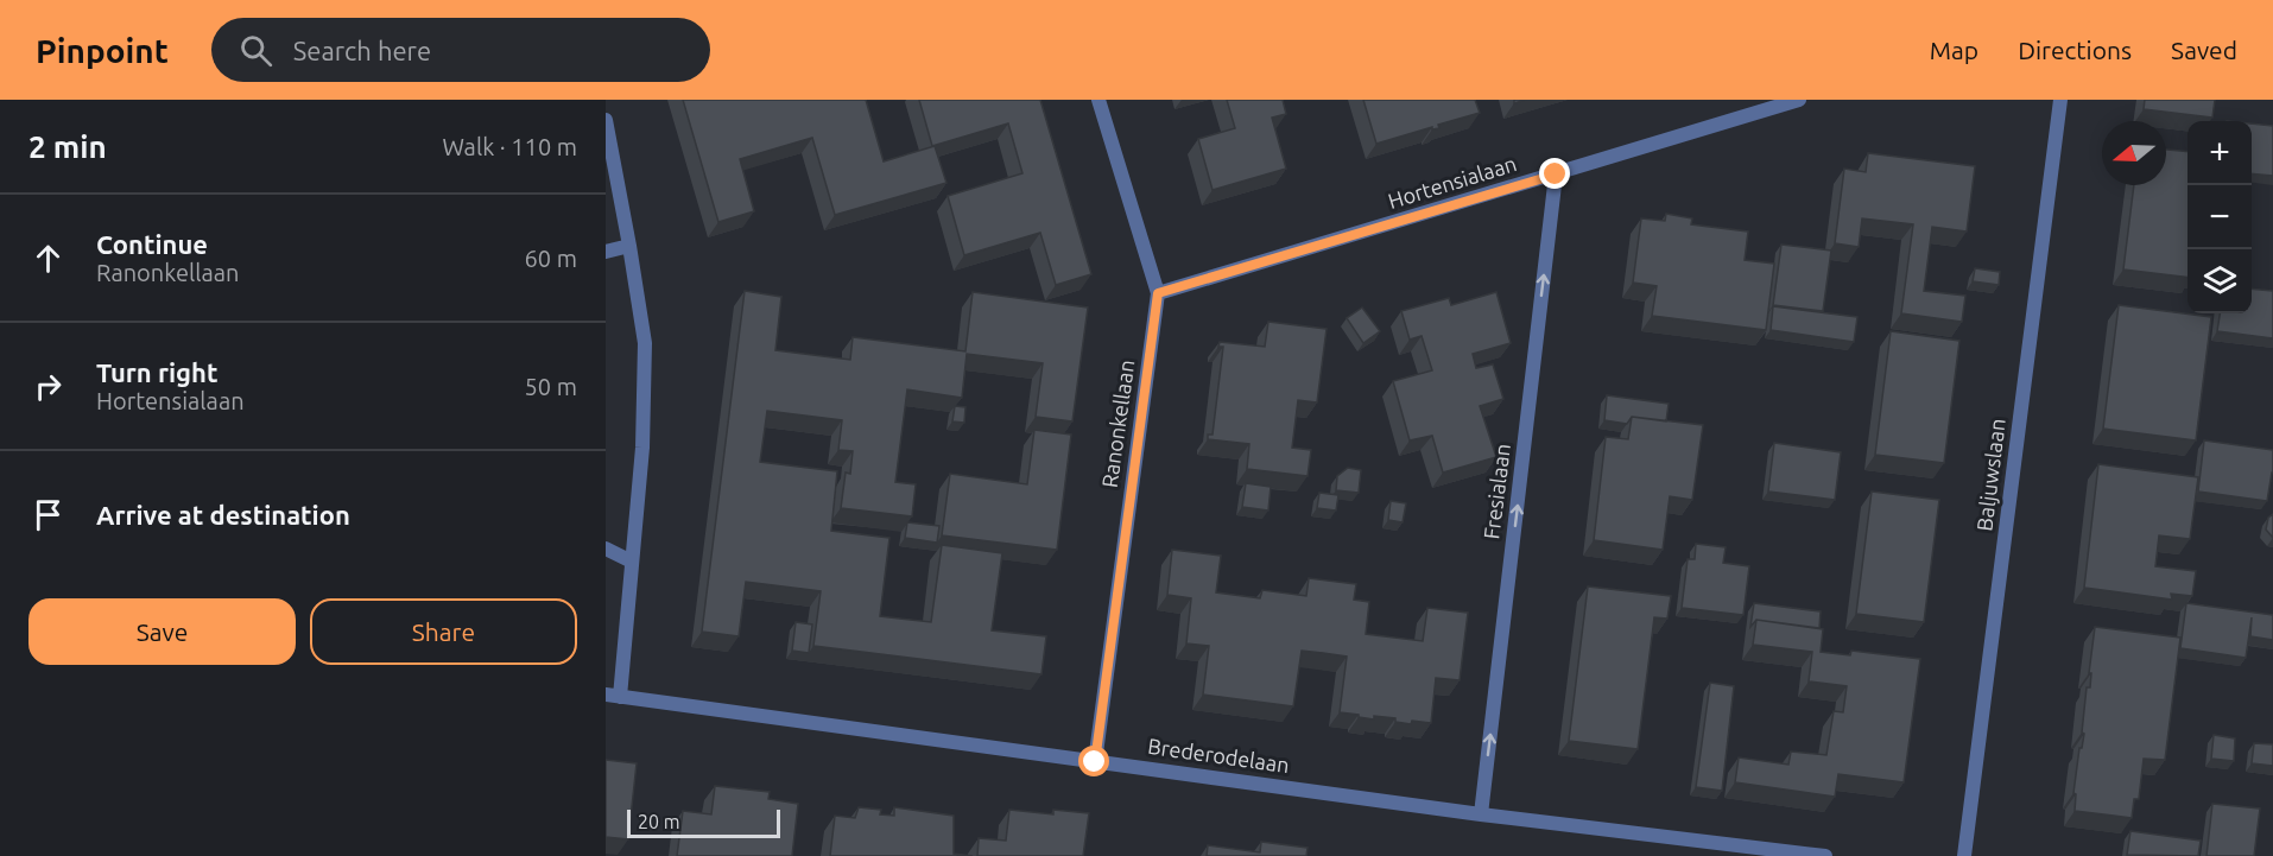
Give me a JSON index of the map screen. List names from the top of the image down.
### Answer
{
  "streets": {
    "street": [
      "Hortensialaan",
      "Ranonkellaan",
      "Baljuwslaan",
      "Fresialaan",
      "Brederodelaan"
    ]
  },
  "crossings": [
    ["Hortensialaan", "Ranonkellaan"],
    ["Hortensialaan", "Fresialaan"],
    ["Ranonkellaan", "Brederodelaan"],
    ["Fresialaan", "Brederodelaan"]
  ],
  "one_way": ["Fresialaan"],
  "scale_bar": "20 m",
  "north": "left",
  "page": {
    "header": "Pinpoint",
    "search": "Search here",
    "nav": ["Map", "Directions", "Saved"],
    "heading": ["2 min", "Walk · 110 m"],
    "map_buttons": ["+", "−"],
    "list": [
      ["Continue", "Ranonkellaan", "60 m"],
      ["Turn right", "Hortensialaan", "50 m"],
      "Arrive at destination"
    ],
    "buttons": ["Save", "Share"],
    "scale": "20 m"
  }
}
